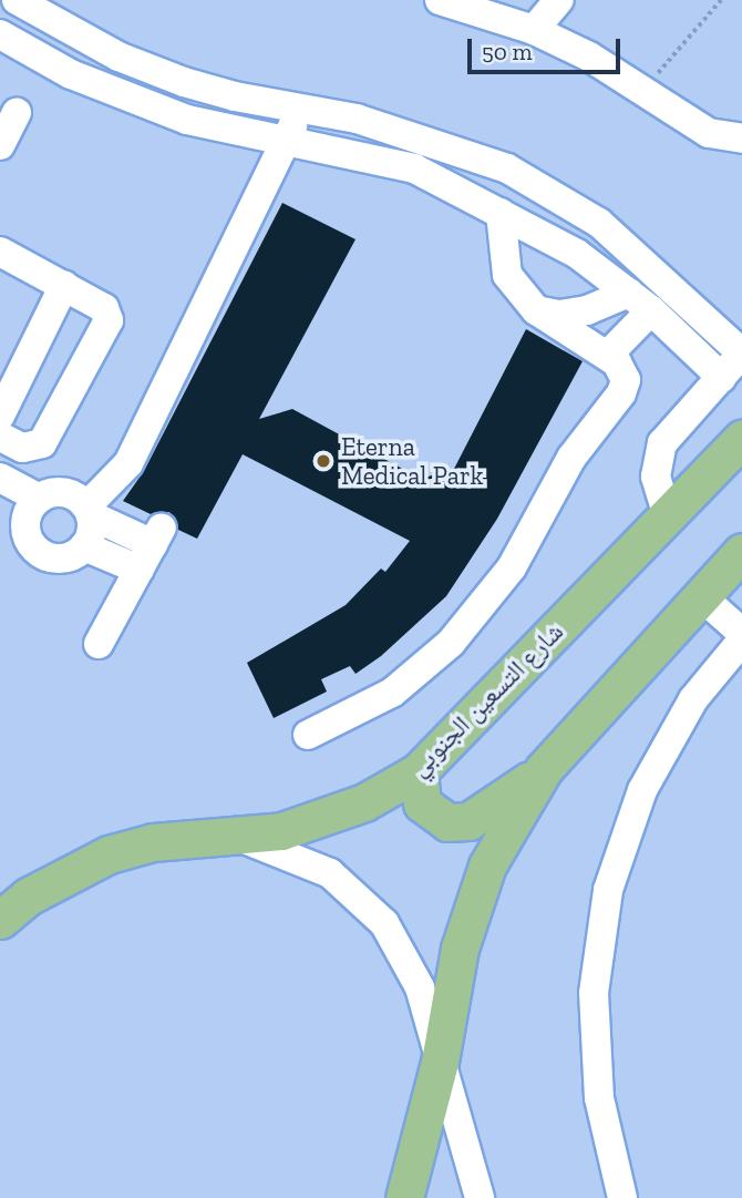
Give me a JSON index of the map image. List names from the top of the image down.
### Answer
{
  "streets": {
    "main road": ["شارع التسعين الجنوبي"]
  },
  "places": ["Eterna Medical Park"],
  "scale_bar": "50 m"
}
